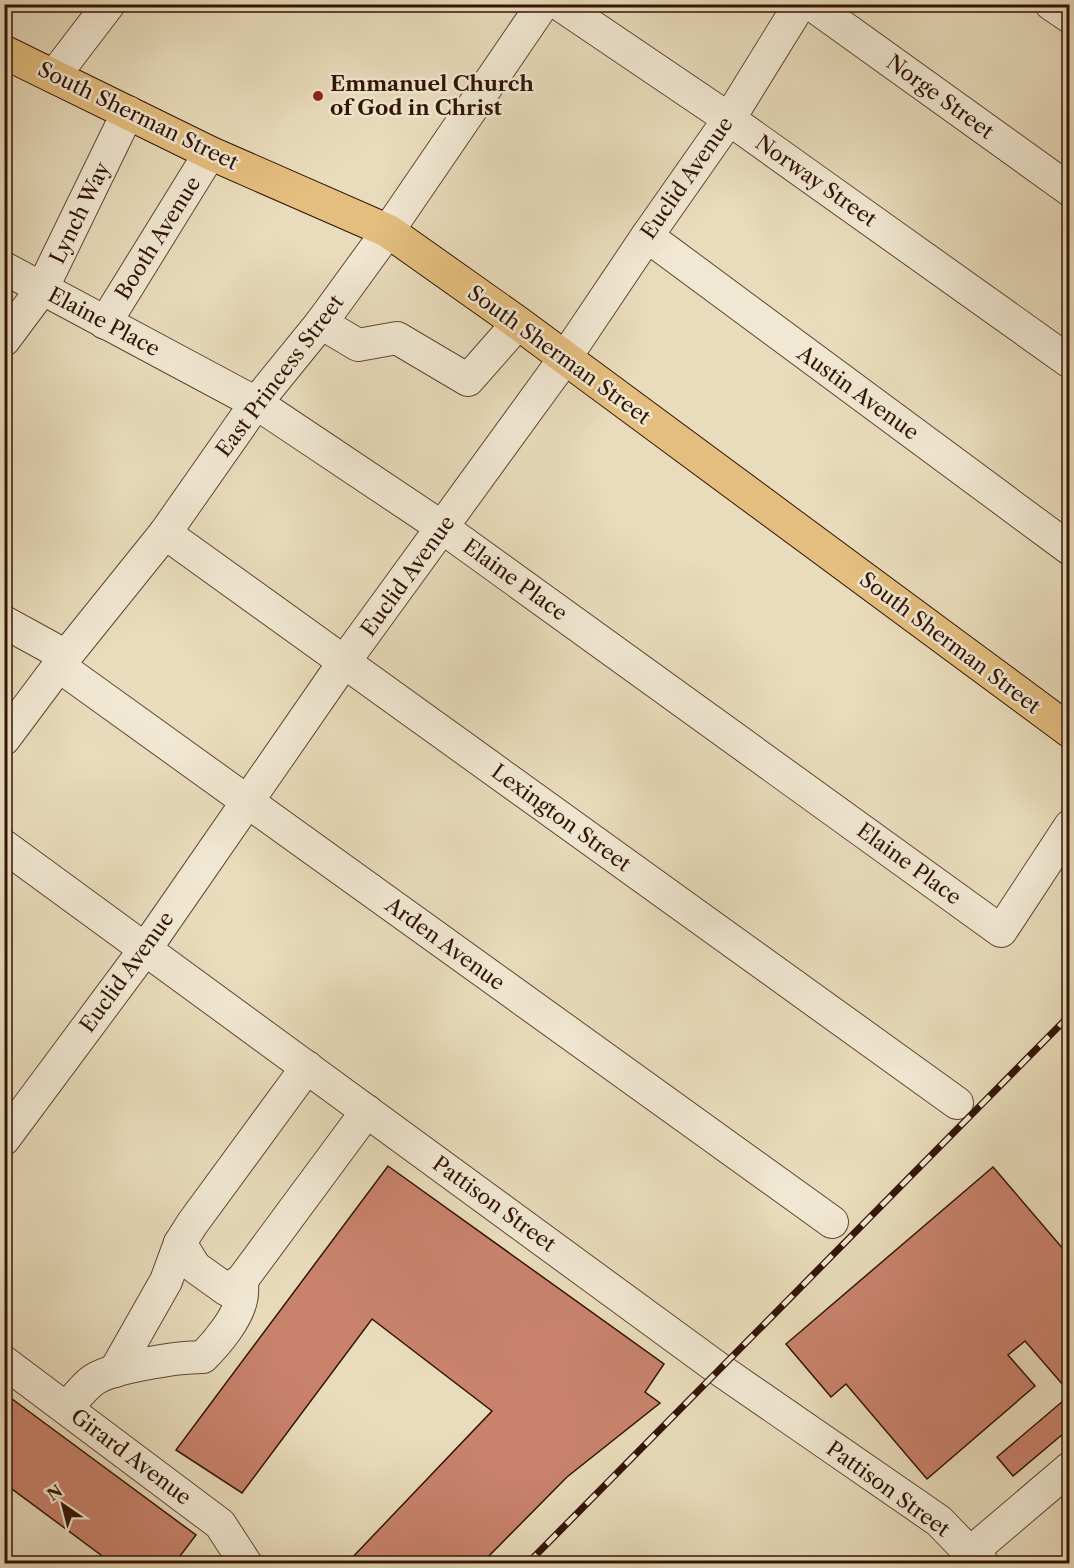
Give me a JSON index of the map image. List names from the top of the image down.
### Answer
{
  "streets": {
    "main road": ["South Sherman Street"],
    "street": [
      "Norge Street",
      "Euclid Avenue",
      "Norway Street",
      "Lynch Way",
      "Booth Avenue",
      "Elaine Place",
      "East Princess Street",
      "Austin Avenue",
      "Lexington Street",
      "Arden Avenue",
      "Pattison Street",
      "Girard Avenue"
    ]
  },
  "crossings": [
    ["South Sherman Street", "Euclid Avenue"],
    ["South Sherman Street", "Lynch Way"],
    ["South Sherman Street", "Booth Avenue"],
    ["South Sherman Street", "East Princess Street"],
    ["Euclid Avenue", "Norway Street"],
    ["Euclid Avenue", "Elaine Place"],
    ["Euclid Avenue", "Austin Avenue"],
    ["Euclid Avenue", "Lexington Street"],
    ["Euclid Avenue", "Arden Avenue"],
    ["Euclid Avenue", "Pattison Street"],
    ["Lynch Way", "Elaine Place"],
    ["Booth Avenue", "Elaine Place"],
    ["Elaine Place", "East Princess Street"],
    ["East Princess Street", "Lexington Street"],
    ["East Princess Street", "Arden Avenue"]
  ],
  "places": ["Emmanuel Church of God in Christ"],
  "north": "top left"
}
